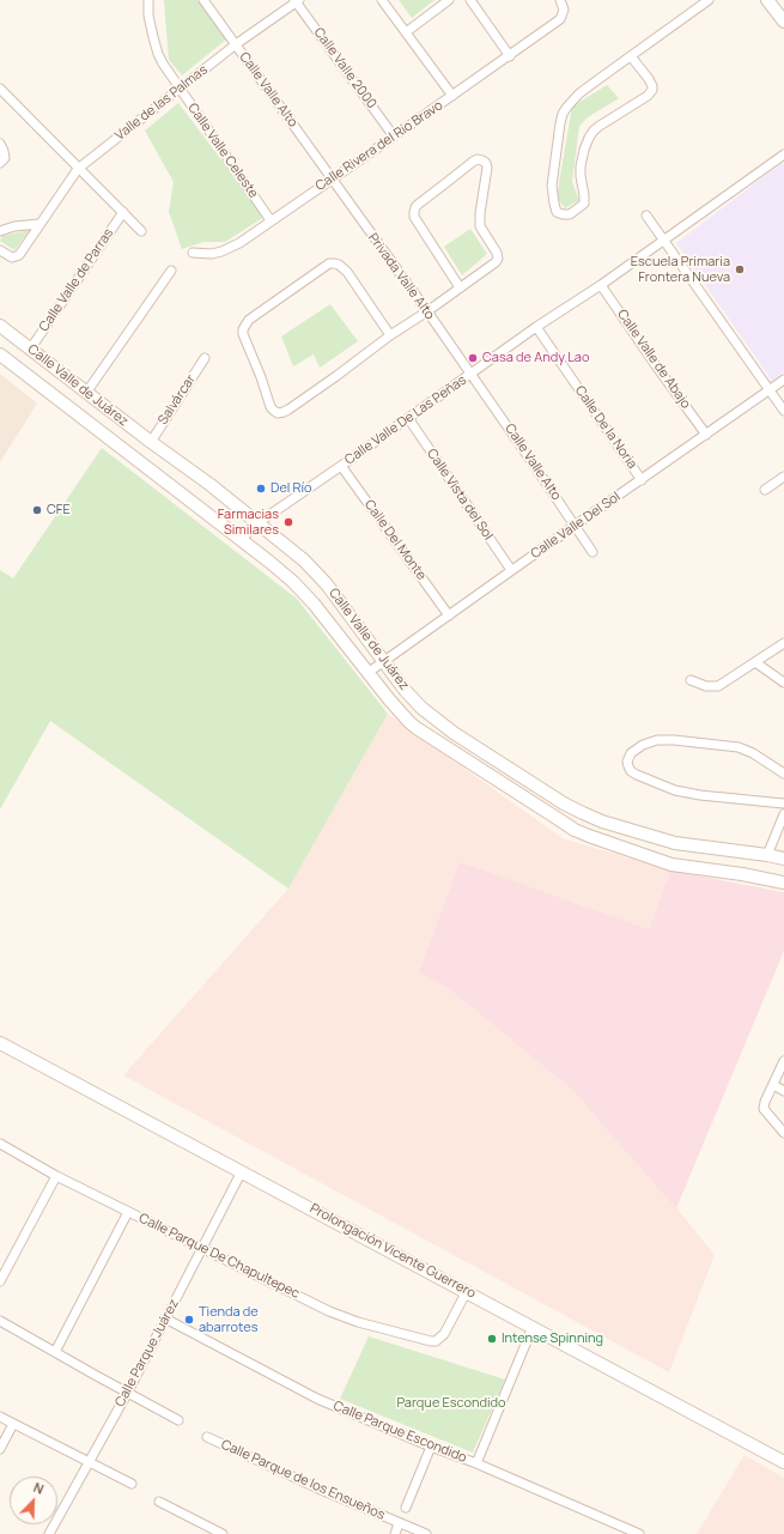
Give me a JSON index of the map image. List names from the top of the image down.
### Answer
{
  "streets": {
    "street": [
      "Calle Valle 2000",
      "Calle Valle Alto",
      "Valle de las Palmas",
      "Calle Rivera del Río Bravo",
      "Calle Valle Celeste",
      "Privada Valle Alto",
      "Calle Valle de Parras",
      "Calle Valle de Abajo",
      "Calle Valle de Juárez",
      "Salvárcar",
      "Calle Valle De Las Peñas",
      "Calle De la Noria",
      "Calle Vista del Sol",
      "Calle Valle Del Sol",
      "Calle Del Monte",
      "Prolongación Vicente Guerrero",
      "Calle Parque De Chapultepec",
      "Calle Parque Juárez",
      "Calle Parque Escondido",
      "Calle Parque de los Ensueños"
    ]
  },
  "crossings": [
    ["Calle Valle 2000", "Valle de las Palmas"],
    ["Calle Valle 2000", "Calle Rivera del Río Bravo"],
    ["Calle Valle Alto", "Valle de las Palmas"],
    ["Calle Valle Alto", "Calle Rivera del Río Bravo"],
    ["Calle Valle Alto", "Privada Valle Alto"],
    ["Calle Valle Alto", "Calle Valle De Las Peñas"],
    ["Calle Valle Alto", "Calle Valle Del Sol"],
    ["Valle de las Palmas", "Calle Valle Celeste"],
    ["Calle Rivera del Río Bravo", "Calle Valle Celeste"],
    ["Calle Rivera del Río Bravo", "Privada Valle Alto"],
    ["Privada Valle Alto", "Calle Valle De Las Peñas"],
    ["Calle Valle de Parras", "Calle Valle de Juárez"],
    ["Calle Valle de Abajo", "Calle Valle De Las Peñas"],
    ["Calle Valle de Abajo", "Calle Valle Del Sol"],
    ["Calle Valle de Juárez", "Salvárcar"],
    ["Calle Valle de Juárez", "Calle Valle De Las Peñas"],
    ["Calle Valle de Juárez", "Calle Valle Del Sol"],
    ["Calle Valle De Las Peñas", "Calle De la Noria"],
    ["Calle Valle De Las Peñas", "Calle Vista del Sol"],
    ["Calle Valle De Las Peñas", "Calle Del Monte"],
    ["Calle De la Noria", "Calle Valle Del Sol"],
    ["Calle Vista del Sol", "Calle Valle Del Sol"],
    ["Calle Valle Del Sol", "Calle Del Monte"],
    ["Prolongación Vicente Guerrero", "Calle Parque De Chapultepec"],
    ["Prolongación Vicente Guerrero", "Calle Parque Juárez"],
    ["Calle Parque De Chapultepec", "Calle Parque Juárez"],
    ["Calle Parque Juárez", "Calle Parque Escondido"]
  ],
  "parks": ["Parque Escondido"],
  "places": [
    "Escuela Primaria Frontera Nueva",
    "Casa de Andy Lao",
    "Del Río",
    "CFE",
    "Farmacias Similares",
    "Tienda de abarrotes",
    "Intense Spinning"
  ],
  "north": "top right"
}
